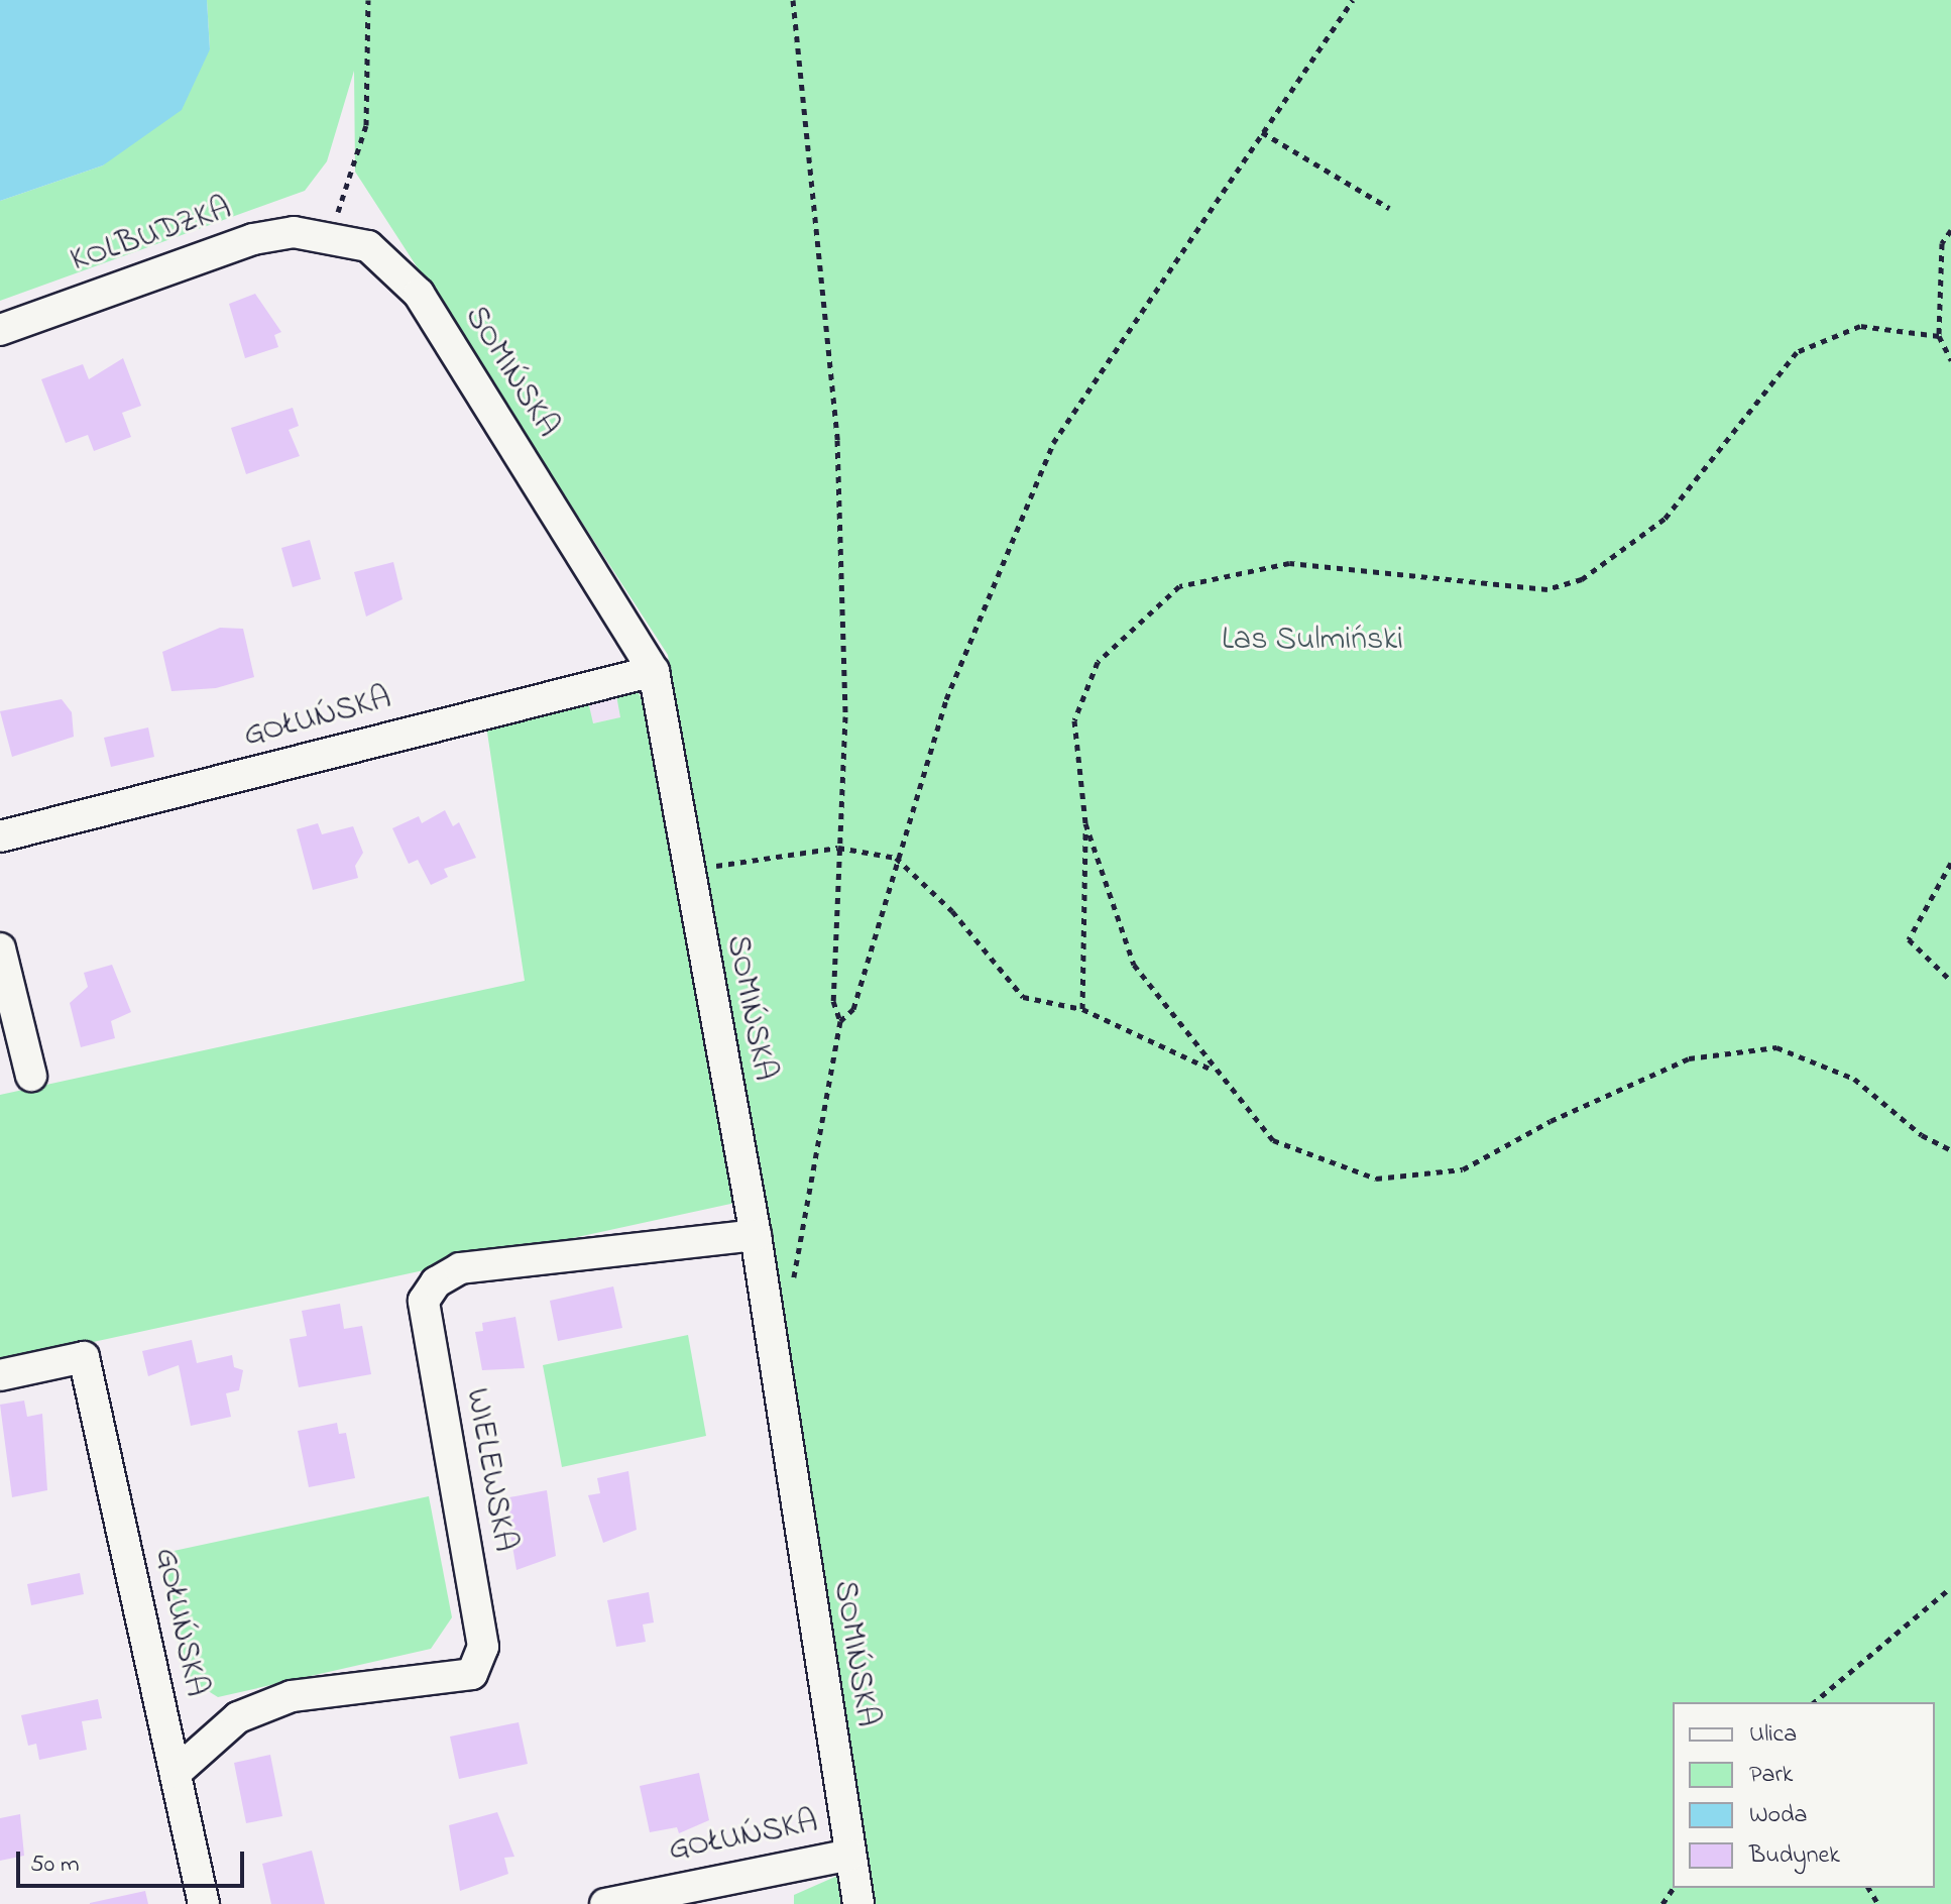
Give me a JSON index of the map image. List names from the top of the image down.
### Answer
{
  "streets": {
    "street": [
      "KOLBUDZKA",
      "SOMIŃSKA",
      "GOŁUŃSKA",
      "WIELEWSKA"
    ]
  },
  "crossings": [
    ["KOLBUDZKA", "SOMIŃSKA"],
    ["SOMIŃSKA", "GOŁUŃSKA"],
    ["SOMIŃSKA", "WIELEWSKA"],
    ["GOŁUŃSKA", "WIELEWSKA"]
  ],
  "parks": ["Las Sulmiński"],
  "legend": [
    "Ulica",
    "Park",
    "Woda",
    "Budynek"
  ],
  "scale_bar": "50 m"
}
